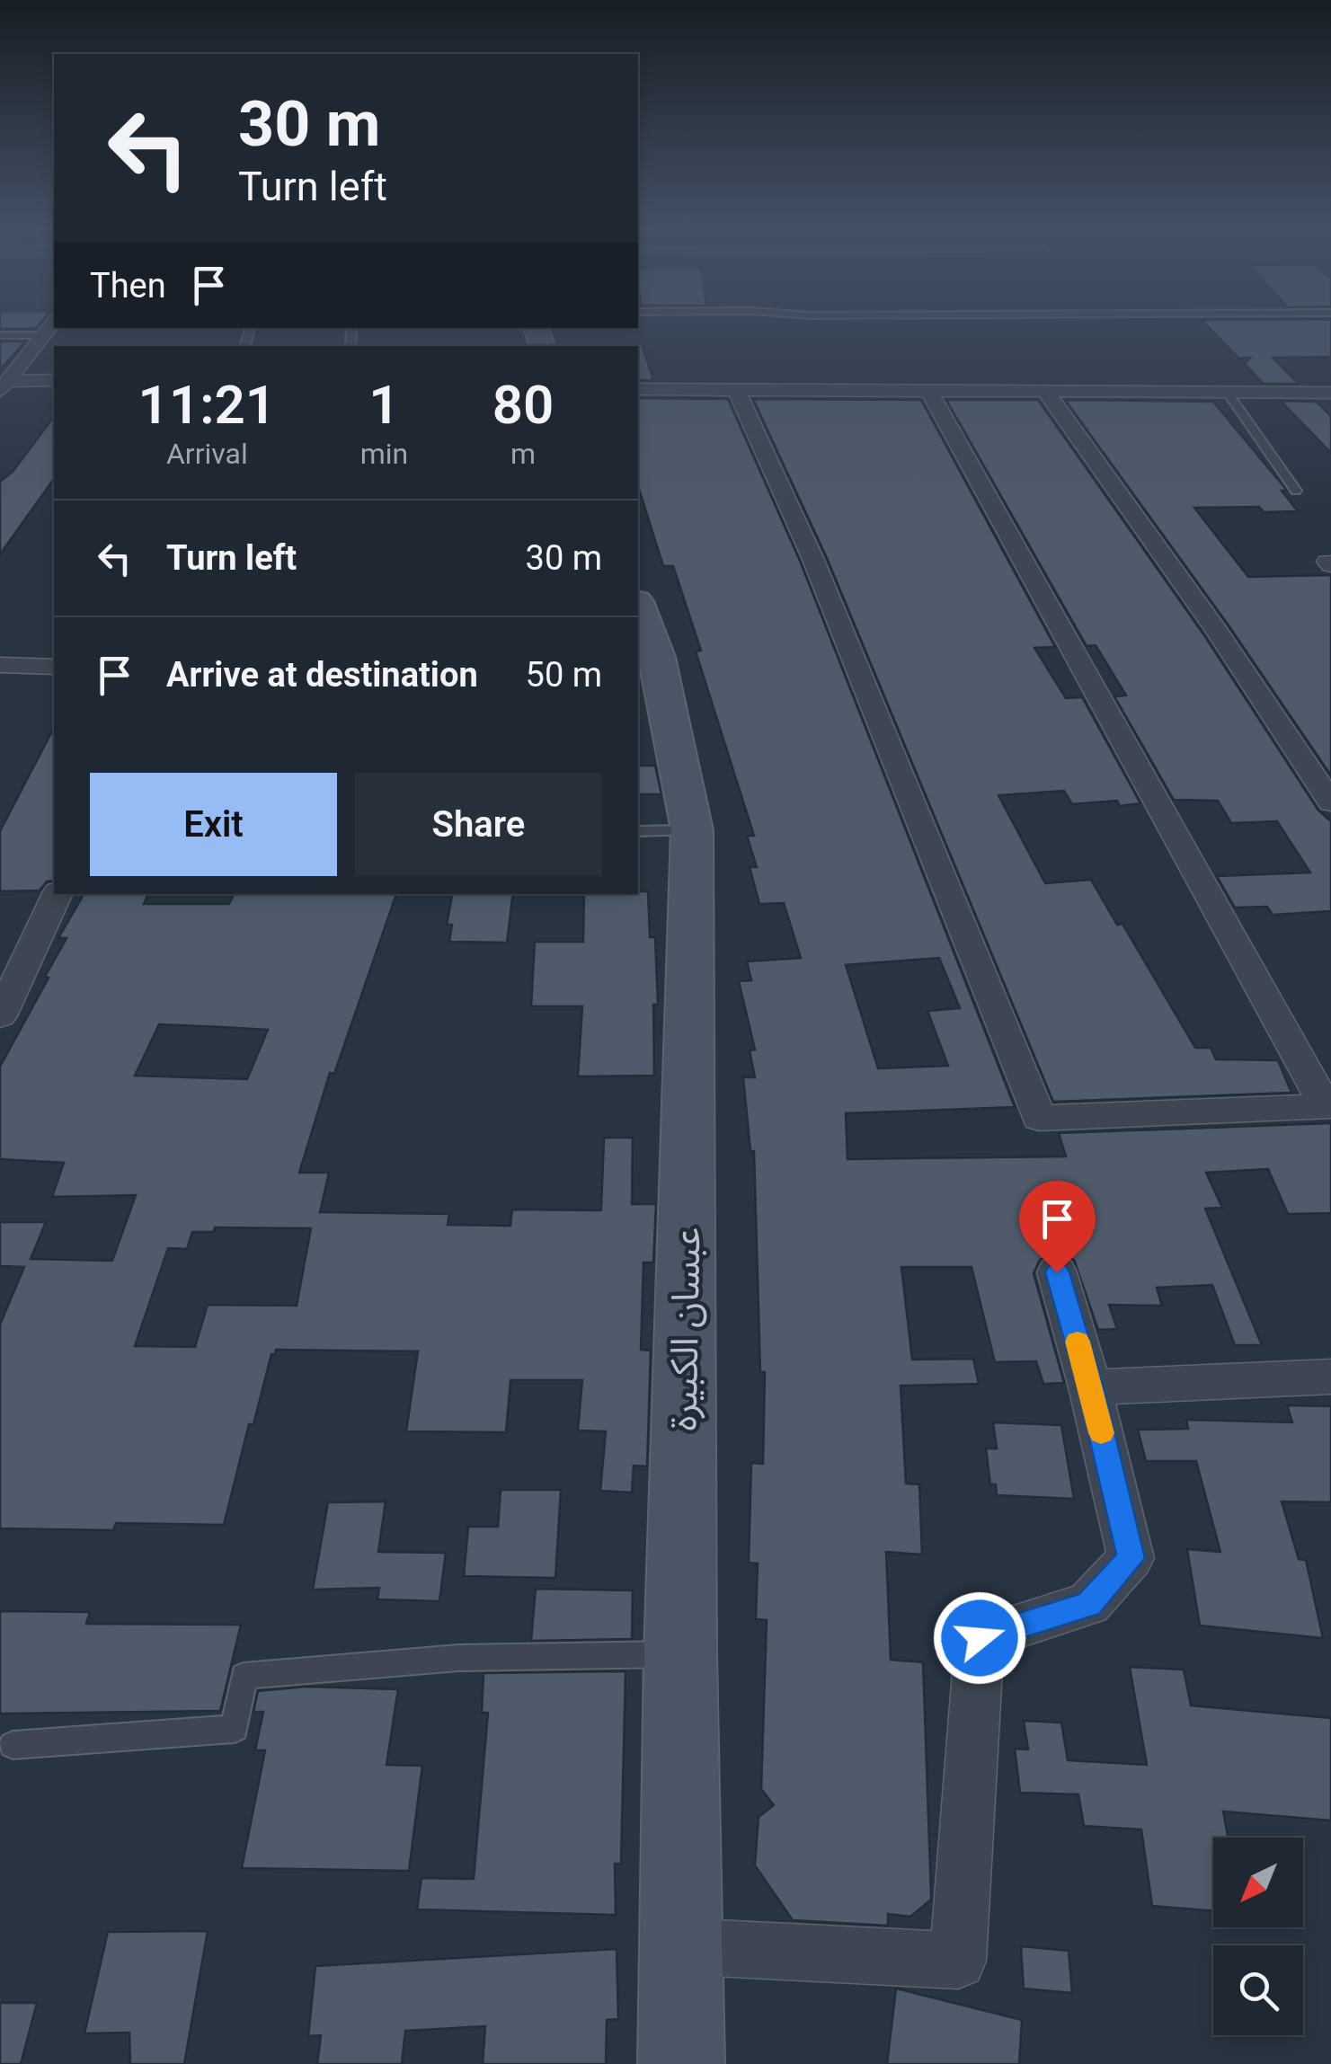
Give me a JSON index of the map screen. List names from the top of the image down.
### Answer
{
  "streets": {
    "main road": ["عبسان الكبيرة"]
  },
  "north": "bottom left",
  "page": {
    "turn": ["30 m", "Turn left"],
    "then": "Then",
    "eta": [
      "11:21",
      "Arrival",
      "1",
      "min",
      "80",
      "m"
    ],
    "list": [
      {
        "name": "Turn left",
        "value": "30 m"
      },
      {
        "name": "Arrive at destination",
        "value": "50 m"
      }
    ],
    "buttons": ["Exit", "Share"]
  }
}
